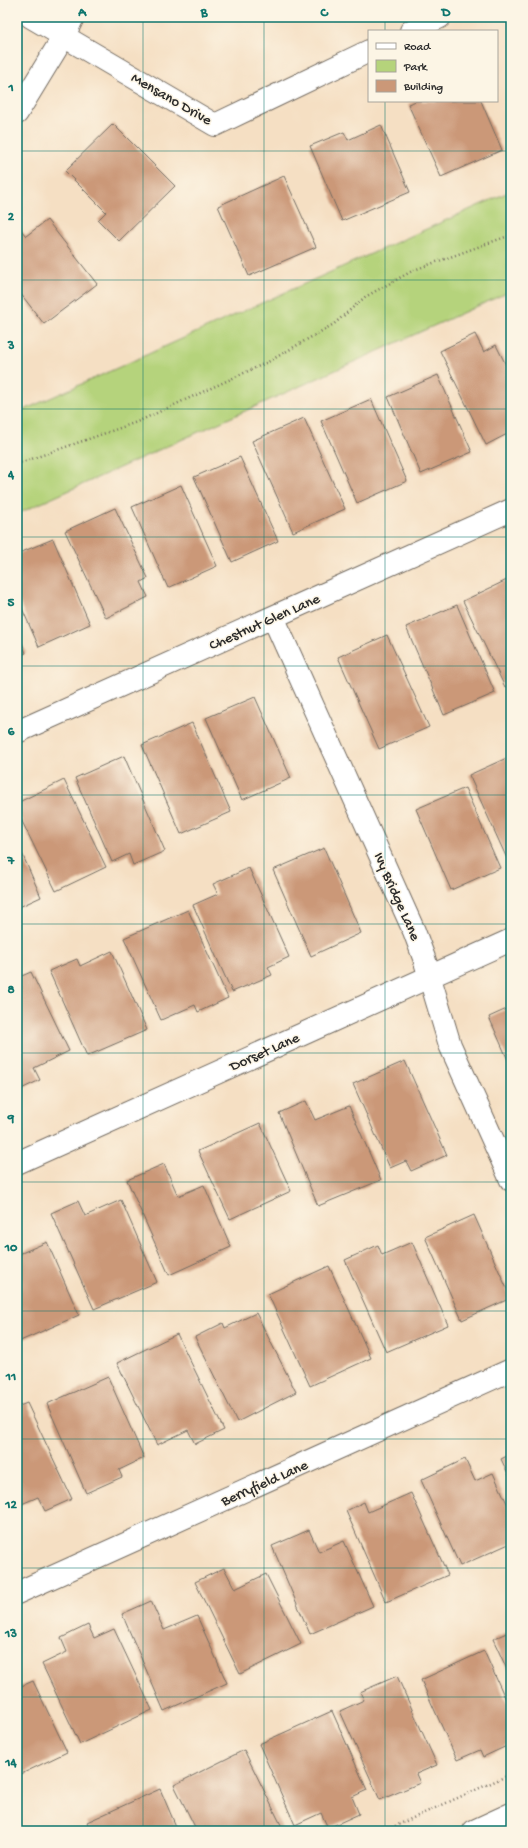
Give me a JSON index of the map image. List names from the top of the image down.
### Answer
{
  "streets": {
    "street": [
      "Mensano Drive",
      "Chestnut Glen Lane",
      "Ivy Bridge Lane",
      "Dorset Lane",
      "Berryfield Lane"
    ]
  },
  "crossings": [
    ["Chestnut Glen Lane", "Ivy Bridge Lane"],
    ["Ivy Bridge Lane", "Dorset Lane"]
  ],
  "legend": ["Road", "Park", "Building"],
  "grid": {
    "columns": [
      "A",
      "B",
      "C",
      "D"
    ],
    "rows": [
      "1",
      "2",
      "3",
      "4",
      "5",
      "6",
      "7",
      "8",
      "9",
      "10",
      "11",
      "12",
      "13",
      "14"
    ]
  }
}
